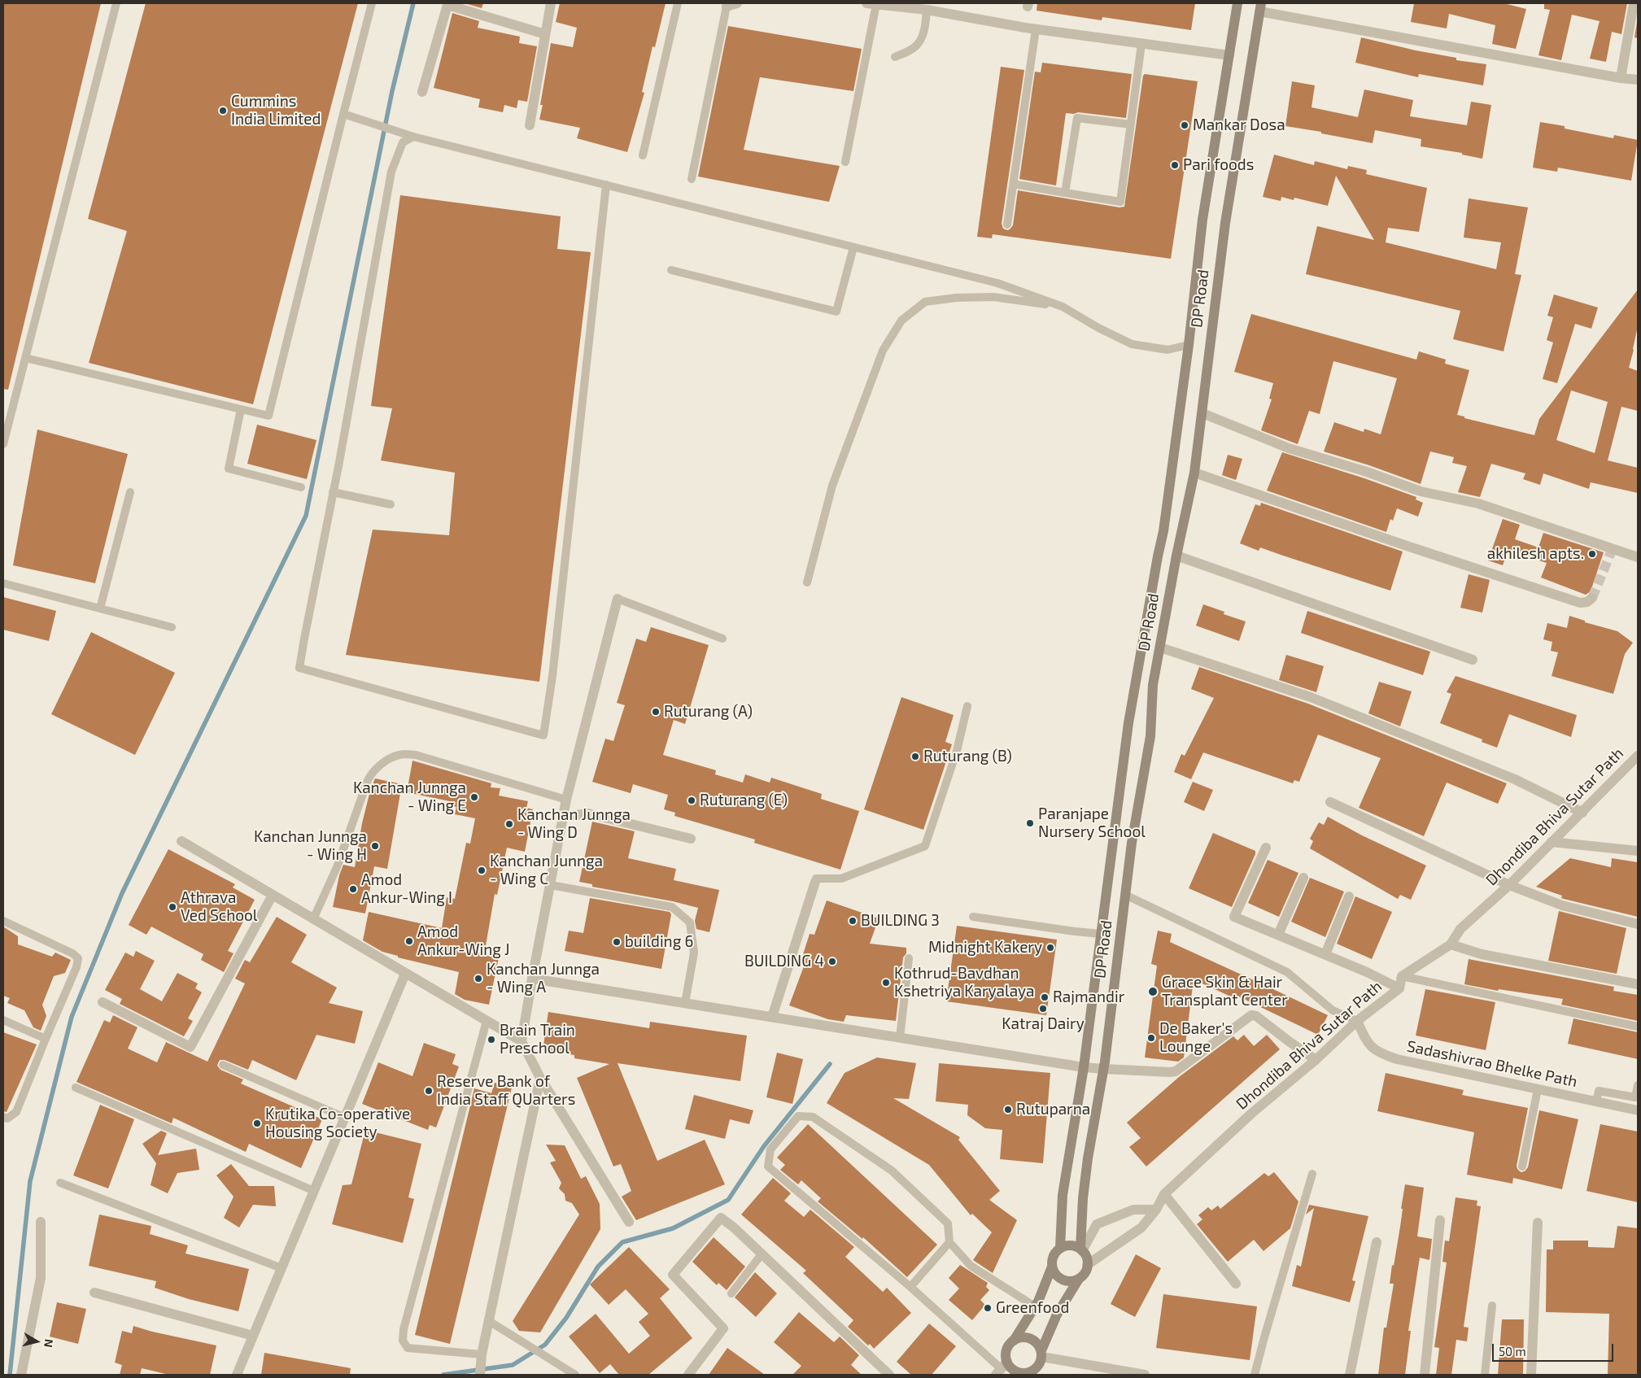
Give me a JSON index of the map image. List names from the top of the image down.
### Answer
{
  "streets": {
    "main road": ["DP Road"],
    "street": ["Dhondiba Bhiva Sutar Path", "Sadashivrao Bhelke Path"]
  },
  "crossings": [
    ["DP Road", "Dhondiba Bhiva Sutar Path"],
    ["Dhondiba Bhiva Sutar Path", "Sadashivrao Bhelke Path"]
  ],
  "places": [
    "Cummins India Limited",
    "Mankar Dosa",
    "Pari foods",
    "akhilesh apts.",
    "Ruturang (A)",
    "Ruturang (B)",
    "Kanchan Junnga - Wing E",
    "Ruturang (E)",
    "Paranjape Nursery School",
    "Kanchan Junnga - Wing D",
    "Kanchan Junnga - Wing H",
    "Kanchan Junnga - Wing C",
    "Amod Ankur-Wing I",
    "Athrava Ved School",
    "BUILDING 3",
    "Amod Ankur-Wing J",
    "building 6",
    "Midnight Kakery",
    "BUILDING 4",
    "Kanchan Junnga - Wing A",
    "Kothrud-Bavdhan Kshetriya Karyalaya",
    "Grace Skin & Hair Transplant Center",
    "Rajmandir",
    "Katraj Dairy",
    "De Baker's Lounge",
    "Brain Train Preschool",
    "Reserve Bank of India Staff QUarters",
    "Rutuparna",
    "Krutika Co-operative Housing Society",
    "Greenfood"
  ],
  "scale_bar": "50 m",
  "north": "right"
}
